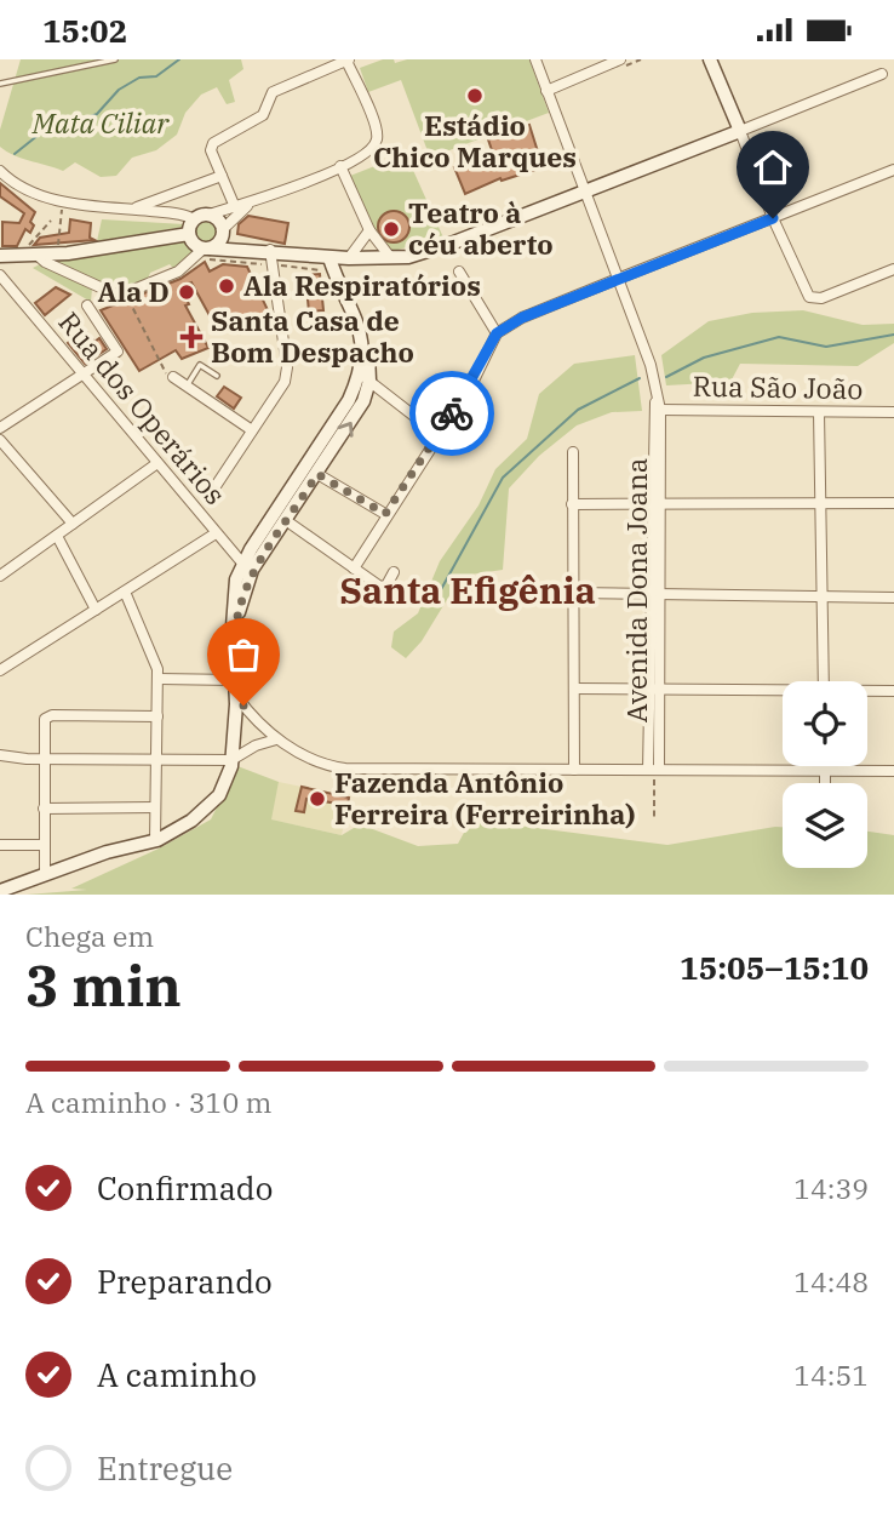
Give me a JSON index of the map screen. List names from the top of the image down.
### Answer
{
  "streets": {
    "street": ["Rua São João", "Rua dos Operários", "Avenida Dona Joana"]
  },
  "crossings": [
    ["Rua São João", "Avenida Dona Joana"]
  ],
  "districts": ["Santa Efigênia"],
  "parks": ["Mata Ciliar"],
  "places": {
    "other": [
      "Estádio Chico Marques",
      "Teatro à céu aberto",
      "Ala Respiratórios",
      "Ala D",
      "Fazenda Antônio Ferreira (Ferreirinha)"
    ],
    "health": ["Santa Casa de Bom Despacho"]
  },
  "page": {
    "status": "15:02",
    "heading": ["3 min", "Chega em", "15:05–15:10"],
    "bar": "A caminho · 310 m",
    "list": [
      ["Confirmado", "14:39"],
      ["Preparando", "14:48"],
      ["A caminho", "14:51"],
      "Entregue"
    ]
  }
}
